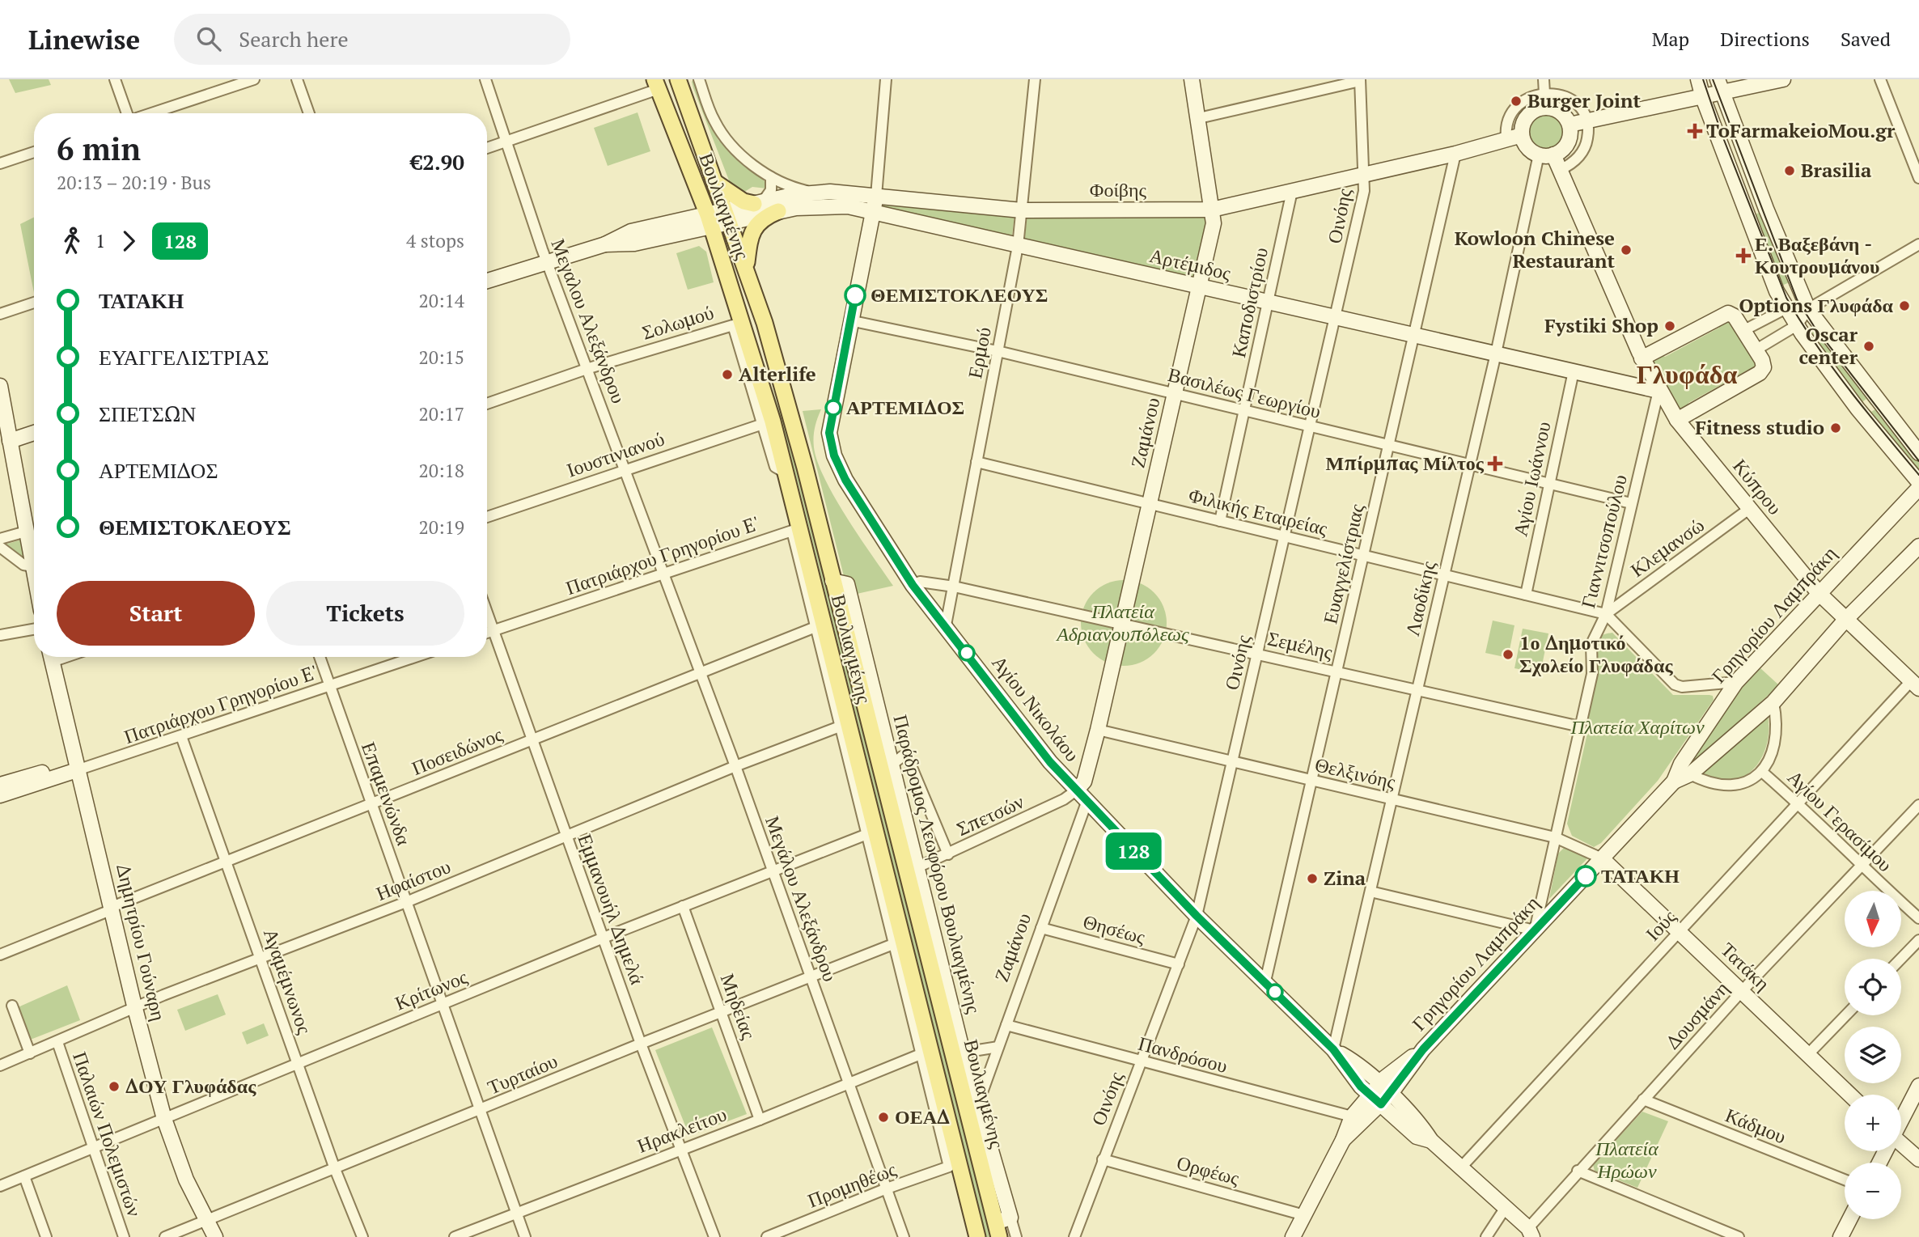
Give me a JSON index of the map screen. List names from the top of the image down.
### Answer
{
  "streets": {
    "main road": ["Βουλιαγμένης"],
    "street": [
      "Φοίβης",
      "Οινόης",
      "Αρτέμιδος",
      "Καποδιστρίου",
      "Μεγαλου Αλεξάνδρου",
      "Σολωμού",
      "Ερμού",
      "Βασιλέως Γεωργίου",
      "Ζαμάνου",
      "Ιουστινιανού",
      "Αγίου Ιωάννου",
      "Κύπρου",
      "Φιλικής Εταιρείας",
      "Γιαννιτσοπούλου",
      "Κλεμανσώ",
      "Πατριάρχου Γρηγορίου E'",
      "Ευαγγελίστριας",
      "Λαοδίκης",
      "Γρηγορίου Λαμπράκη",
      "Σεμέλης",
      "Αγίου Νικολάου",
      "Ποσειδώνος",
      "Θελξινόης",
      "Επαμεινώνδα",
      "Σπετσών",
      "Αγίου Γερασίμου",
      "Παράδρομος Λεωφόρου Βουλιαγμένης",
      "Ηφαίστου",
      "Μεγάλου Αλεξάνδρου",
      "Εμμανουήλ Δημελά",
      "Ιούς",
      "Θησέως",
      "Δημητρίου Γούναρη",
      "Τατάκη",
      "Αγαμέμνωνος",
      "Κρίτωνος",
      "Μηδείας",
      "Δουσμάνη",
      "Πανδρόσου",
      "Τυρταίου",
      "Κάδμου",
      "Ηρακλείτου",
      "Παλαιών Πολεμιστών",
      "Ορφέως",
      "Προμηθέως"
    ]
  },
  "crossings": [
    ["Φοίβης", "Βουλιαγμένης"],
    ["Φοίβης", "Οινόης"],
    ["Φοίβης", "Αρτέμιδος"],
    ["Φοίβης", "Καποδιστρίου"],
    ["Φοίβης", "Μεγαλου Αλεξάνδρου"],
    ["Φοίβης", "Ερμού"],
    ["Φοίβης", "Ζαμάνου"],
    ["Φοίβης", "Κύπρου"],
    ["Φοίβης", "Ευαγγελίστριας"],
    ["Φοίβης", "Λαοδίκης"],
    ["Φοίβης", "Αγίου Νικολάου"],
    ["Βουλιαγμένης", "Αρτέμιδος"],
    ["Βουλιαγμένης", "Σολωμού"],
    ["Βουλιαγμένης", "Παράδρομος Λεωφόρου Βουλιαγμένης"],
    ["Βουλιαγμένης", "Κρίτωνος"],
    ["Οινόης", "Αρτέμιδος"],
    ["Οινόης", "Βασιλέως Γεωργίου"],
    ["Οινόης", "Φιλικής Εταιρείας"],
    ["Οινόης", "Σεμέλης"],
    ["Οινόης", "Αγίου Νικολάου"],
    ["Οινόης", "Θελξινόης"],
    ["Οινόης", "Θησέως"],
    ["Οινόης", "Πανδρόσου"],
    ["Οινόης", "Ορφέως"],
    ["Αρτέμιδος", "Καποδιστρίου"],
    ["Αρτέμιδος", "Ερμού"],
    ["Αρτέμιδος", "Ζαμάνου"],
    ["Αρτέμιδος", "Αγίου Ιωάννου"],
    ["Αρτέμιδος", "Κύπρου"],
    ["Αρτέμιδος", "Γιαννιτσοπούλου"],
    ["Αρτέμιδος", "Ευαγγελίστριας"],
    ["Αρτέμιδος", "Λαοδίκης"],
    ["Αρτέμιδος", "Αγίου Νικολάου"],
    ["Καποδιστρίου", "Βασιλέως Γεωργίου"],
    ["Καποδιστρίου", "Φιλικής Εταιρείας"],
    ["Μεγαλου Αλεξάνδρου", "Σολωμού"],
    ["Μεγαλου Αλεξάνδρου", "Ιουστινιανού"],
    ["Μεγαλου Αλεξάνδρου", "Πατριάρχου Γρηγορίου E'"],
    ["Μεγαλου Αλεξάνδρου", "Μεγάλου Αλεξάνδρου"],
    ["Σολωμού", "Ιουστινιανού"],
    ["Ερμού", "Βασιλέως Γεωργίου"],
    ["Ερμού", "Φιλικής Εταιρείας"],
    ["Ερμού", "Σεμέλης"],
    ["Ερμού", "Αγίου Νικολάου"],
    ["Βασιλέως Γεωργίου", "Ζαμάνου"],
    ["Βασιλέως Γεωργίου", "Αγίου Ιωάννου"],
    ["Βασιλέως Γεωργίου", "Γιαννιτσοπούλου"],
    ["Βασιλέως Γεωργίου", "Ευαγγελίστριας"],
    ["Βασιλέως Γεωργίου", "Λαοδίκης"],
    ["Βασιλέως Γεωργίου", "Αγίου Νικολάου"],
    ["Ζαμάνου", "Φιλικής Εταιρείας"],
    ["Ζαμάνου", "Σεμέλης"],
    ["Ζαμάνου", "Αγίου Νικολάου"],
    ["Ζαμάνου", "Θελξινόης"],
    ["Ζαμάνου", "Σπετσών"],
    ["Ζαμάνου", "Παράδρομος Λεωφόρου Βουλιαγμένης"],
    ["Ζαμάνου", "Θησέως"],
    ["Ζαμάνου", "Πανδρόσου"],
    ["Αγίου Ιωάννου", "Φιλικής Εταιρείας"],
    ["Κύπρου", "Γιαννιτσοπούλου"],
    ["Κύπρου", "Κλεμανσώ"],
    ["Κύπρου", "Λαοδίκης"],
    ["Κύπρου", "Γρηγορίου Λαμπράκη"],
    ["Κύπρου", "Ιούς"],
    ["Φιλικής Εταιρείας", "Γιαννιτσοπούλου"],
    ["Φιλικής Εταιρείας", "Κλεμανσώ"],
    ["Φιλικής Εταιρείας", "Ευαγγελίστριας"],
    ["Φιλικής Εταιρείας", "Λαοδίκης"],
    ["Γιαννιτσοπούλου", "Κλεμανσώ"],
    ["Γιαννιτσοπούλου", "Γρηγορίου Λαμπράκη"],
    ["Γιαννιτσοπούλου", "Σεμέλης"],
    ["Γιαννιτσοπούλου", "Θελξινόης"],
    ["Πατριάρχου Γρηγορίου E'", "Ποσειδώνος"],
    ["Πατριάρχου Γρηγορίου E'", "Επαμεινώνδα"],
    ["Πατριάρχου Γρηγορίου E'", "Μεγάλου Αλεξάνδρου"],
    ["Πατριάρχου Γρηγορίου E'", "Εμμανουήλ Δημελά"],
    ["Πατριάρχου Γρηγορίου E'", "Δημητρίου Γούναρη"],
    ["Πατριάρχου Γρηγορίου E'", "Αγαμέμνωνος"],
    ["Ευαγγελίστριας", "Σεμέλης"],
    ["Ευαγγελίστριας", "Αγίου Νικολάου"],
    ["Ευαγγελίστριας", "Θελξινόης"],
    ["Λαοδίκης", "Σεμέλης"],
    ["Λαοδίκης", "Αγίου Νικολάου"],
    ["Λαοδίκης", "Θελξινόης"],
    ["Γρηγορίου Λαμπράκη", "Αγίου Νικολάου"],
    ["Γρηγορίου Λαμπράκη", "Θελξινόης"],
    ["Γρηγορίου Λαμπράκη", "Τατάκη"],
    ["Γρηγορίου Λαμπράκη", "Πανδρόσου"],
    ["Γρηγορίου Λαμπράκη", "Ορφέως"],
    ["Σεμέλης", "Αγίου Νικολάου"],
    ["Αγίου Νικολάου", "Σπετσών"],
    ["Αγίου Νικολάου", "Ιούς"],
    ["Αγίου Νικολάου", "Δουσμάνη"],
    ["Ποσειδώνος", "Επαμεινώνδα"],
    ["Ποσειδώνος", "Μεγάλου Αλεξάνδρου"],
    ["Ποσειδώνος", "Εμμανουήλ Δημελά"],
    ["Ποσειδώνος", "Δημητρίου Γούναρη"],
    ["Ποσειδώνος", "Αγαμέμνωνος"],
    ["Θελξινόης", "Τατάκη"],
    ["Επαμεινώνδα", "Ηφαίστου"],
    ["Επαμεινώνδα", "Κρίτωνος"],
    ["Επαμεινώνδα", "Τυρταίου"],
    ["Επαμεινώνδα", "Ηρακλείτου"],
    ["Σπετσών", "Παράδρομος Λεωφόρου Βουλιαγμένης"],
    ["Αγίου Γερασίμου", "Ιούς"],
    ["Αγίου Γερασίμου", "Δουσμάνη"],
    ["Ηφαίστου", "Μεγάλου Αλεξάνδρου"],
    ["Ηφαίστου", "Εμμανουήλ Δημελά"],
    ["Ηφαίστου", "Δημητρίου Γούναρη"],
    ["Ηφαίστου", "Αγαμέμνωνος"],
    ["Ηφαίστου", "Παλαιών Πολεμιστών"],
    ["Μεγάλου Αλεξάνδρου", "Κρίτωνος"],
    ["Μεγάλου Αλεξάνδρου", "Τυρταίου"],
    ["Μεγάλου Αλεξάνδρου", "Ηρακλείτου"],
    ["Μεγάλου Αλεξάνδρου", "Προμηθέως"],
    ["Εμμανουήλ Δημελά", "Κρίτωνος"],
    ["Εμμανουήλ Δημελά", "Τυρταίου"],
    ["Εμμανουήλ Δημελά", "Ηρακλείτου"],
    ["Ιούς", "Τατάκη"],
    ["Δημητρίου Γούναρη", "Κρίτωνος"],
    ["Δημητρίου Γούναρη", "Τυρταίου"],
    ["Τατάκη", "Δουσμάνη"],
    ["Αγαμέμνωνος", "Κρίτωνος"],
    ["Αγαμέμνωνος", "Τυρταίου"],
    ["Κρίτωνος", "Μηδείας"],
    ["Κρίτωνος", "Παλαιών Πολεμιστών"],
    ["Μηδείας", "Τυρταίου"],
    ["Μηδείας", "Ηρακλείτου"],
    ["Δουσμάνη", "Κάδμου"],
    ["Ηρακλείτου", "Προμηθέως"]
  ],
  "districts": ["Γλυφάδα"],
  "parks": ["Πλατεία Αδριανουπόλεως", "Πλατεία Χαρίτων", "Πλατεία Ηρώων"],
  "places": {
    "other": [
      "Burger Joint",
      "Brasilia",
      "Kowloon Chinese Restaurant",
      "ΘΕΜΙΣΤΟΚΛΕΟΥΣ",
      "Options Γλυφάδα",
      "Fystiki Shop",
      "Oscar center",
      "Alterlife",
      "ΑΡΤΕΜΙΔΟΣ",
      "Fitness studio",
      "1ο Δημοτικό Σχολείο Γλυφάδας",
      "ΤΑΤΑΚΗ",
      "Zina",
      "ΔΟΥ Γλυφάδας",
      "ΟΕΑΔ"
    ],
    "health": ["ToFarmakeioMou.gr", "Ε. Βαξεβάνη - Κουτρουμάνου", "Μπίρμπας Μίλτος"]
  },
  "lines": ["bus line 128"],
  "north": "bottom",
  "page": {
    "header": "Linewise",
    "search": "Search here",
    "nav": ["Map", "Directions", "Saved"],
    "on_map": "128",
    "heading": ["6 min", "20:13 – 20:19 · Bus", "€2.90"],
    "legs": ["1", "128", "4 stops"],
    "list": [
      {
        "name": "ΤΑΤΑΚΗ",
        "value": "20:14"
      },
      {
        "name": "ΕΥΑΓΓΕΛΙΣΤΡΙΑΣ",
        "value": "20:15"
      },
      {
        "name": "ΣΠΕΤΣΩΝ",
        "value": "20:17"
      },
      {
        "name": "ΑΡΤΕΜΙΔΟΣ",
        "value": "20:18"
      },
      {
        "name": "ΘΕΜΙΣΤΟΚΛΕΟΥΣ",
        "value": "20:19"
      }
    ],
    "buttons": ["Start", "Tickets"],
    "map_buttons": ["+", "−"]
  }
}
